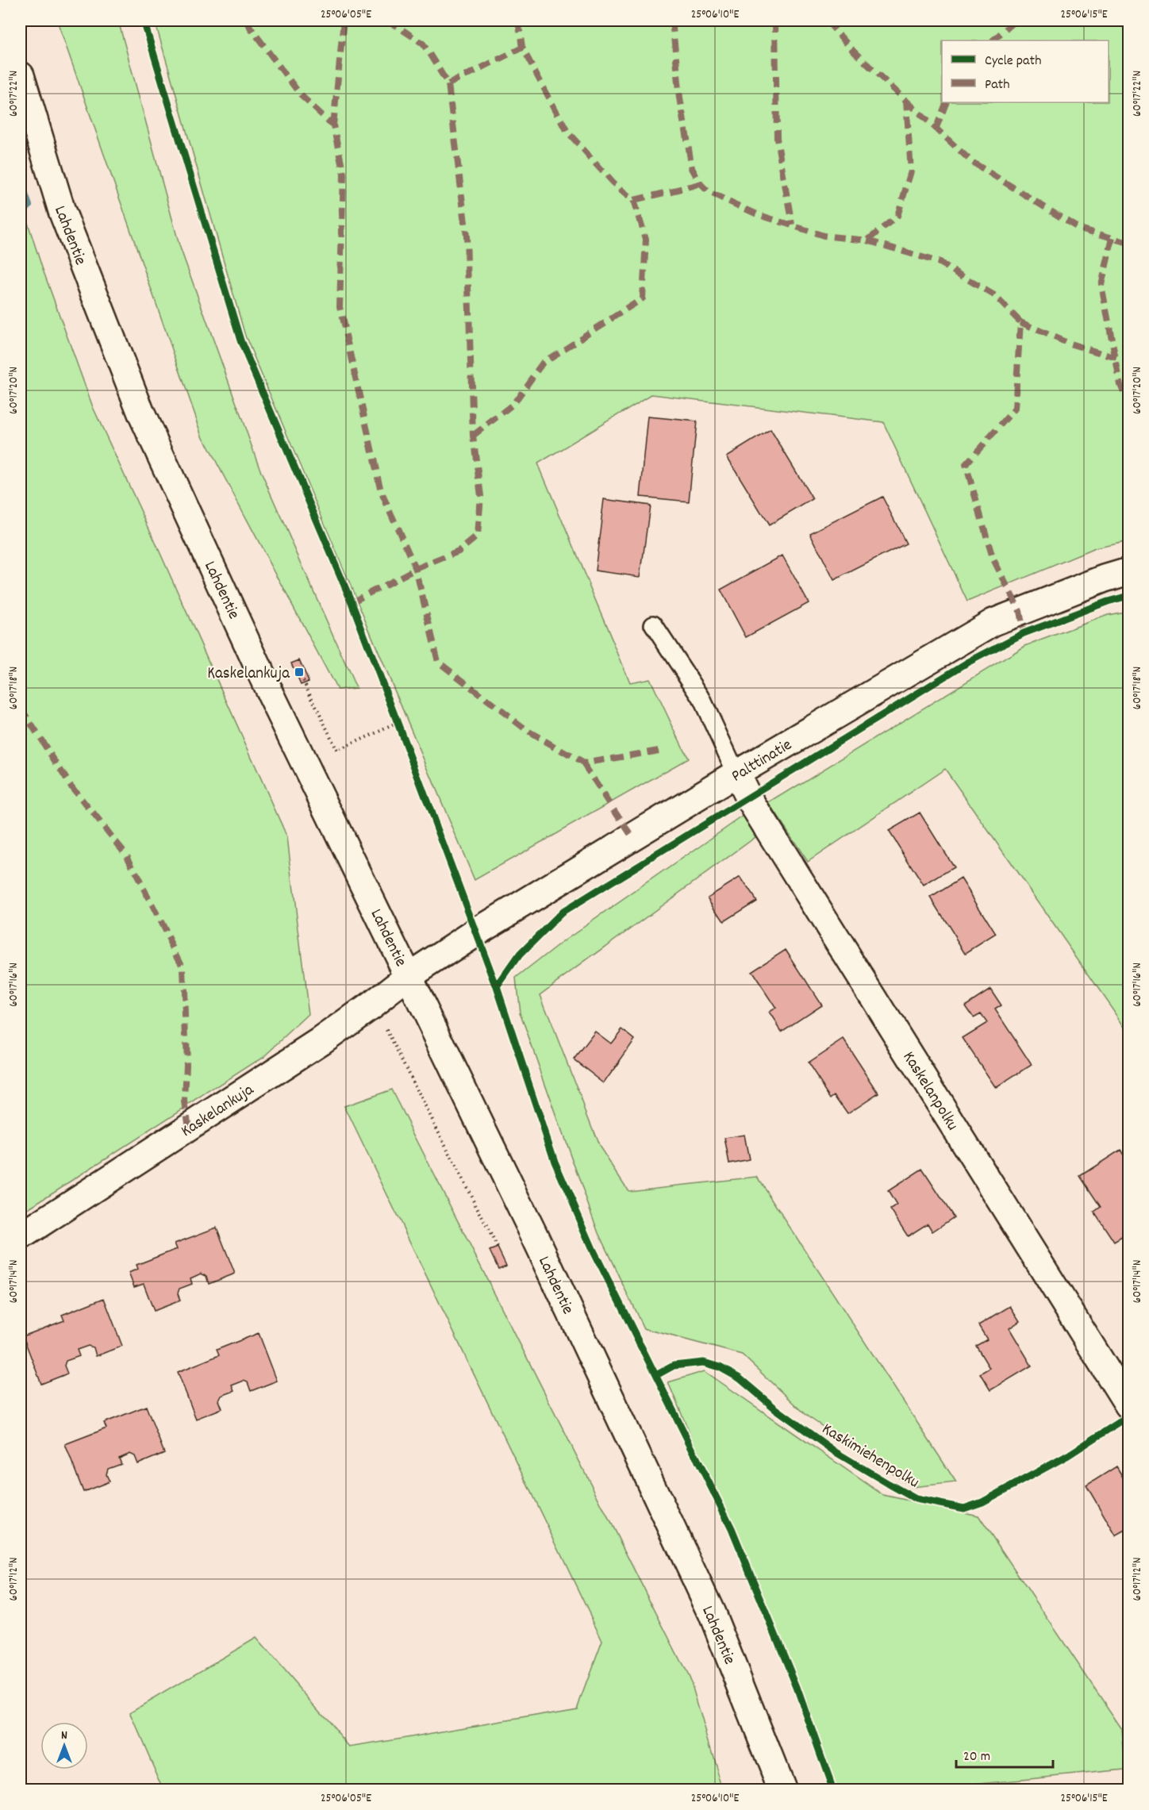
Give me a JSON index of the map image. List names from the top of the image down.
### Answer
{
  "streets": {
    "street": [
      "Lahdentie",
      "Palttinatie",
      "Kaskelanpolku",
      "Kaskelankuja"
    ],
    "cycle path": ["Kaskimiehenpolku"]
  },
  "crossings": [
    ["Lahdentie", "Palttinatie"],
    ["Lahdentie", "Kaskelankuja"],
    ["Palttinatie", "Kaskelanpolku"],
    ["Palttinatie", "Kaskelankuja"]
  ],
  "places": {
    "transit": ["Kaskelankuja"]
  },
  "legend": ["Cycle path", "Path"],
  "scale_bar": "20 m",
  "north": "top",
  "coordinates": [
    "25°06'05\"E",
    "25°06'10\"E",
    "25°06'15\"E",
    "60°17'22\"N",
    "60°17'20\"N",
    "60°17'18\"N",
    "60°17'16\"N",
    "60°17'14\"N",
    "60°17'12\"N"
  ]
}
